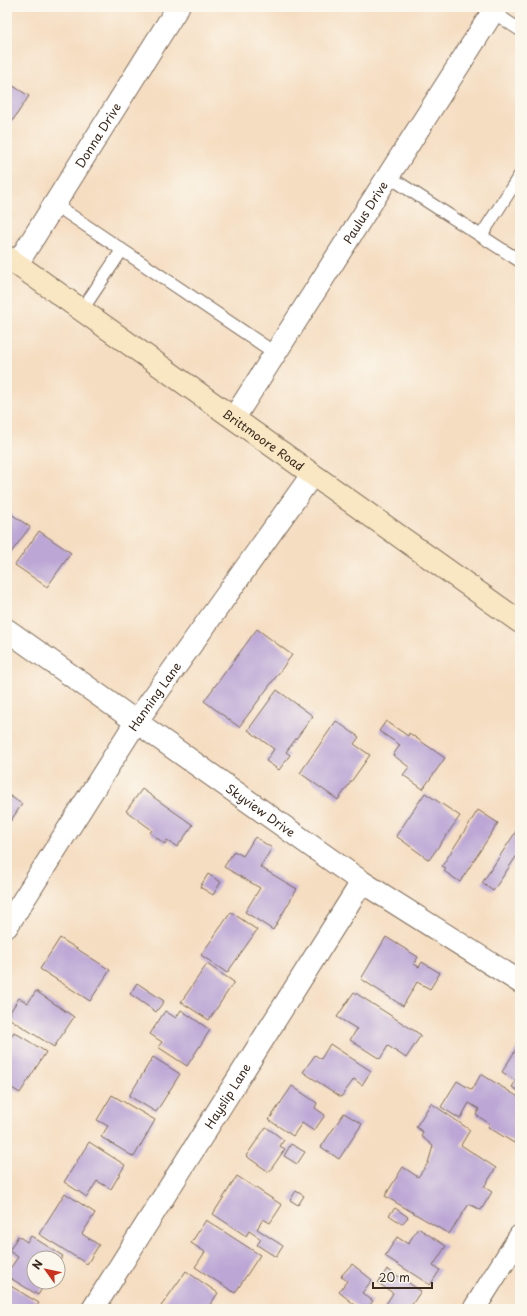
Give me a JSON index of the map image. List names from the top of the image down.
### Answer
{
  "streets": {
    "main road": ["Brittmoore Road"],
    "street": [
      "Donna Drive",
      "Paulus Drive",
      "Hanning Lane",
      "Skyview Drive",
      "Hayslip Lane"
    ]
  },
  "crossings": [
    ["Donna Drive", "Brittmoore Road"],
    ["Paulus Drive", "Brittmoore Road"],
    ["Brittmoore Road", "Hanning Lane"],
    ["Hanning Lane", "Skyview Drive"],
    ["Skyview Drive", "Hayslip Lane"]
  ],
  "scale_bar": "20 m",
  "north": "top left"
}
